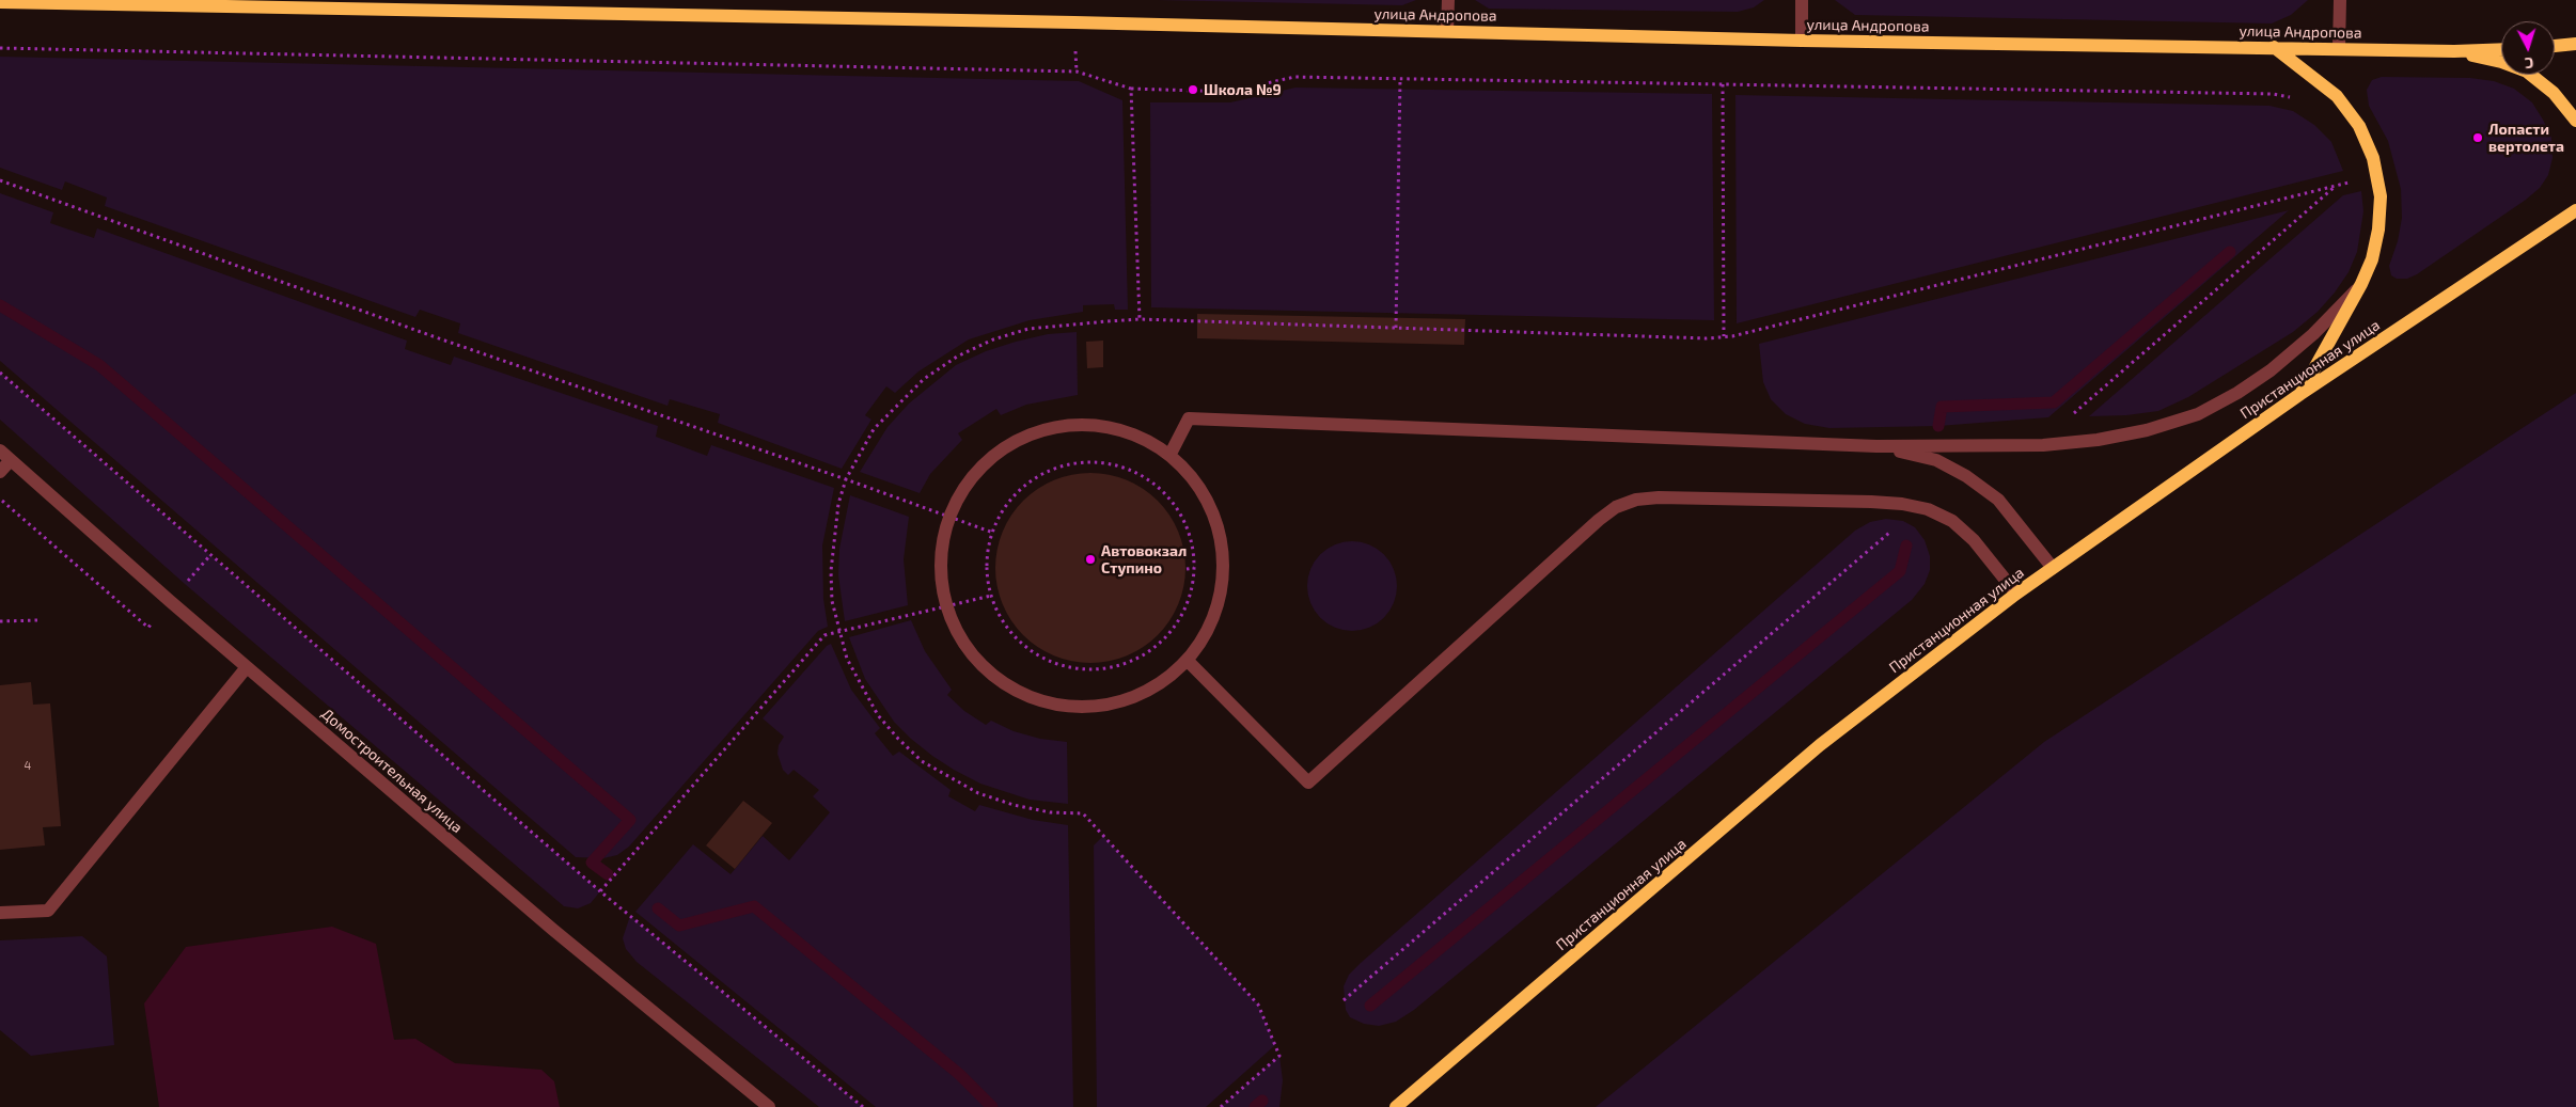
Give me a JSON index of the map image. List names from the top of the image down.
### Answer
{
  "streets": {
    "main road": ["улица Андропова", "Пристанционная улица"],
    "street": ["Домостроительная улица"]
  },
  "places": ["Школа №9", "Лопасти вертолета", "Автовокзал Ступино"],
  "house_numbers": ["4"],
  "north": "bottom"
}
